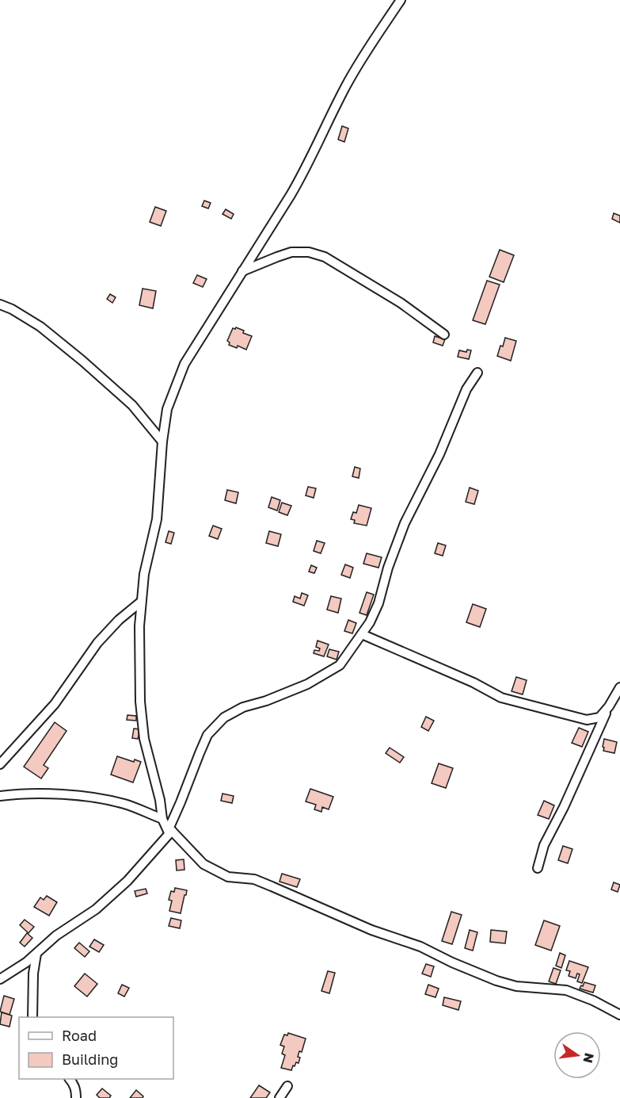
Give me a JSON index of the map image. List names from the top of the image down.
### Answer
{
  "legend": ["Road", "Building"],
  "north": "right"
}
